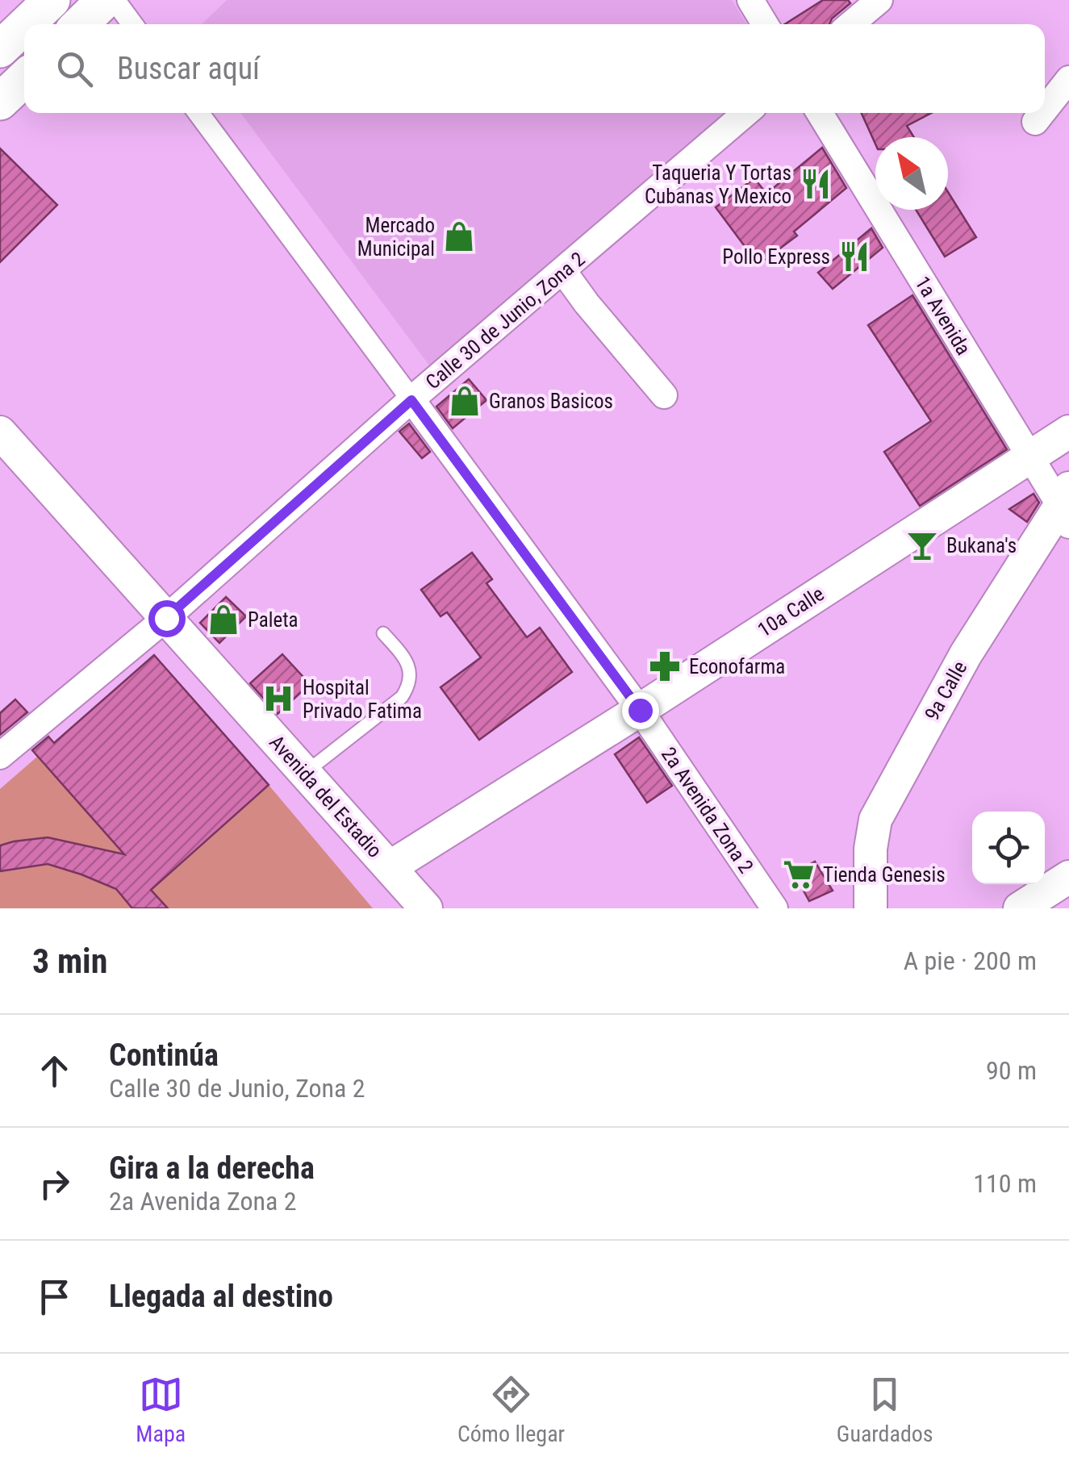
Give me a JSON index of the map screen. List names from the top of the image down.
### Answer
{
  "streets": {
    "street": [
      "1a Avenida",
      "Calle 30 de Junio, Zona 2",
      "10a Calle",
      "9a Calle",
      "Avenida del Estadio",
      "2a Avenida Zona 2"
    ]
  },
  "crossings": [
    ["1a Avenida", "10a Calle"],
    ["1a Avenida", "9a Calle"],
    ["Calle 30 de Junio, Zona 2", "Avenida del Estadio"],
    ["Calle 30 de Junio, Zona 2", "2a Avenida Zona 2"],
    ["10a Calle", "Avenida del Estadio"],
    ["10a Calle", "2a Avenida Zona 2"]
  ],
  "places": {
    "restaurant": ["Taqueria Y Tortas Cubanas Y Mexico", "Pollo Express"],
    "shop": ["Mercado Municipal", "Granos Basicos", "Paleta"],
    "bar": ["Bukana's"],
    "pharmacy": ["Econofarma"],
    "hospital": ["Hospital Privado Fatima"],
    "supermarket": ["Tienda Genesis"]
  },
  "north": "top left",
  "page": {
    "search": "Buscar aquí",
    "heading": ["3 min", "A pie · 200 m"],
    "list": [
      ["Continúa", "Calle 30 de Junio, Zona 2", "90 m"],
      ["Gira a la derecha", "2a Avenida Zona 2", "110 m"],
      "Llegada al destino"
    ],
    "nav": ["Mapa", "Cómo llegar", "Guardados"]
  }
}
